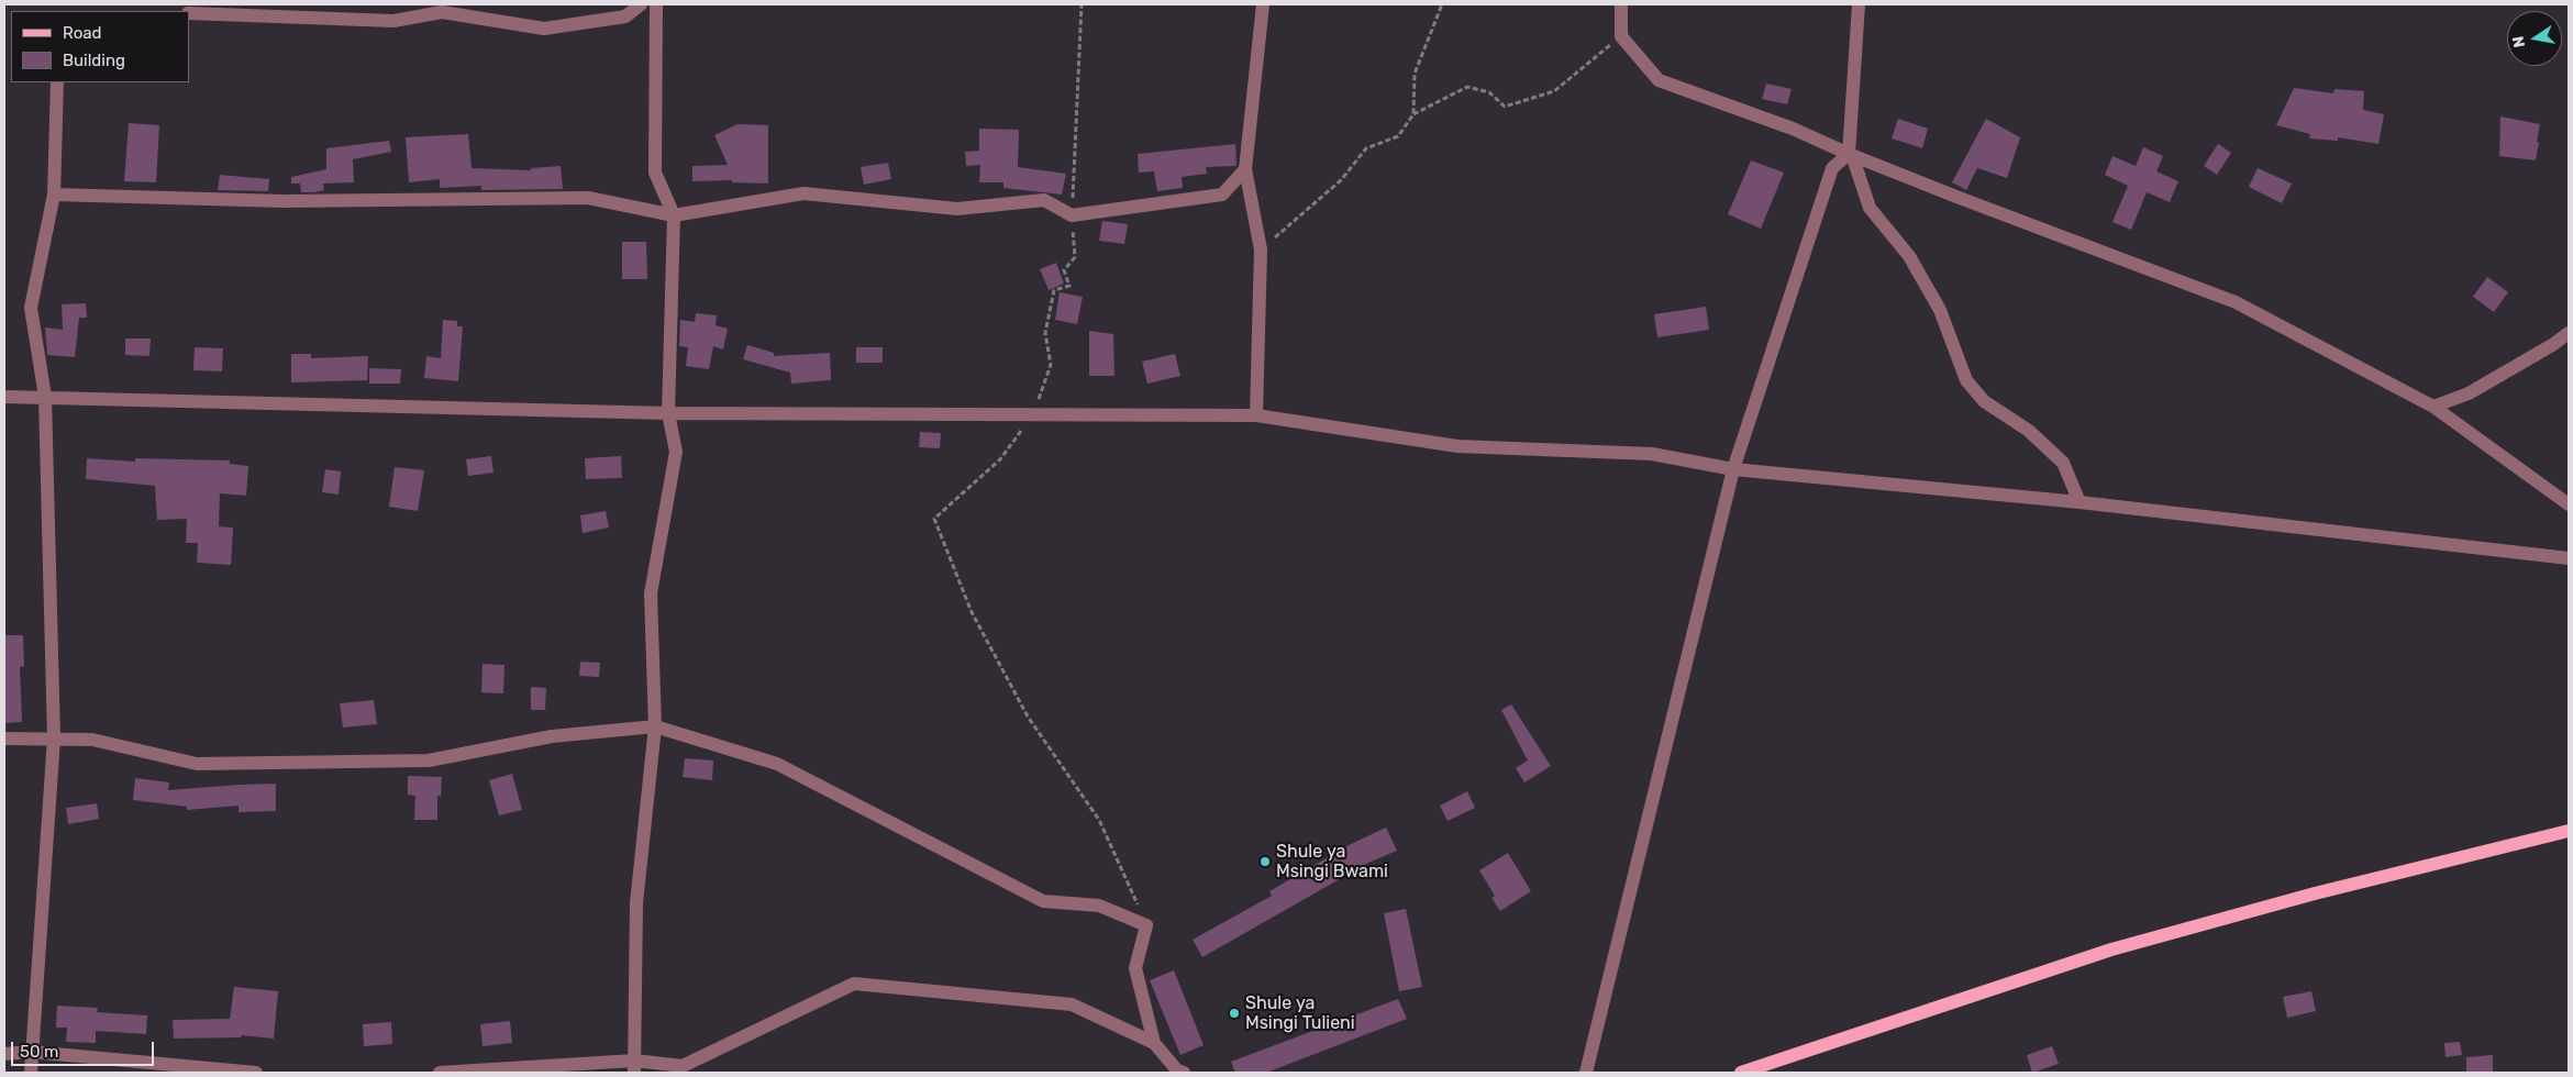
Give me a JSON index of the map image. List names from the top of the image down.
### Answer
{
  "places": ["Shule ya Msingi Bwami", "Shule ya Msingi Tulieni"],
  "legend": ["Road", "Building"],
  "scale_bar": "50 m",
  "north": "left"
}
